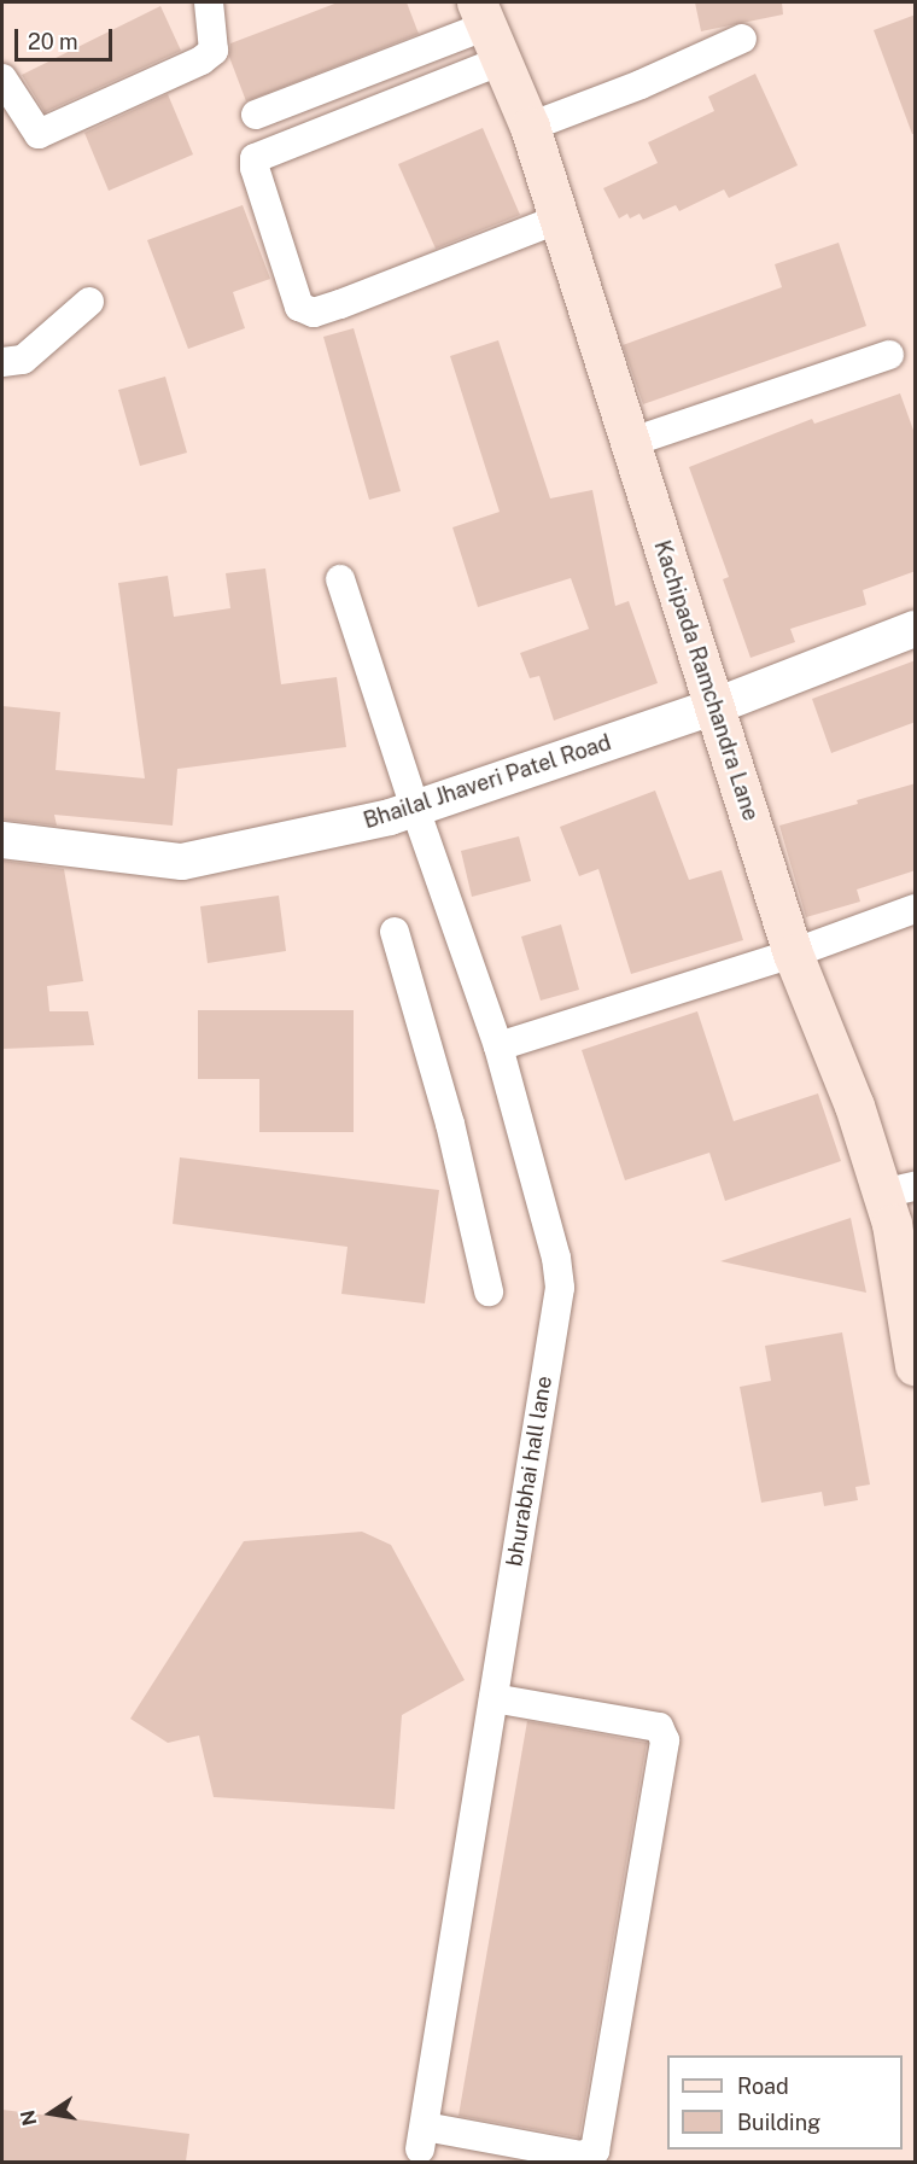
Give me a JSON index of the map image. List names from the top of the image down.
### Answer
{
  "streets": {
    "main road": ["Kachipada Ramchandra Lane"],
    "street": ["Bhailal Jhaveri Patel Road", "bhurabhai hall lane"]
  },
  "crossings": [
    ["Kachipada Ramchandra Lane", "Bhailal Jhaveri Patel Road"],
    ["Bhailal Jhaveri Patel Road", "bhurabhai hall lane"]
  ],
  "legend": ["Road", "Building"],
  "scale_bar": "20 m",
  "north": "left"
}
